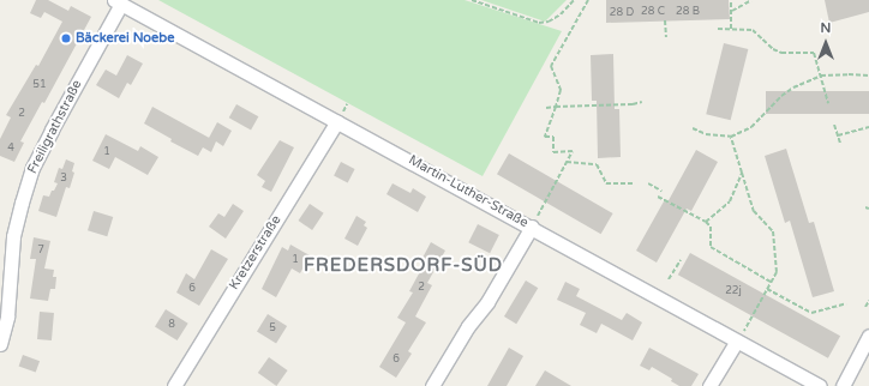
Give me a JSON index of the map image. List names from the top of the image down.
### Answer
{
  "streets": {
    "street": ["Freiligrathstraße", "Martin-Luther-Straße", "Kretzerstraße"]
  },
  "crossings": [
    ["Freiligrathstraße", "Martin-Luther-Straße"],
    ["Martin-Luther-Straße", "Kretzerstraße"]
  ],
  "districts": ["FREDERSDORF-SÜD"],
  "places": ["Bäckerei Noebe"],
  "house_numbers": [
    "28 C",
    "28 B",
    "28 D",
    "51",
    "2",
    "4",
    "1",
    "3",
    "7",
    "1",
    "2",
    "6",
    "22j",
    "8",
    "5",
    "6"
  ],
  "north": "top"
}
